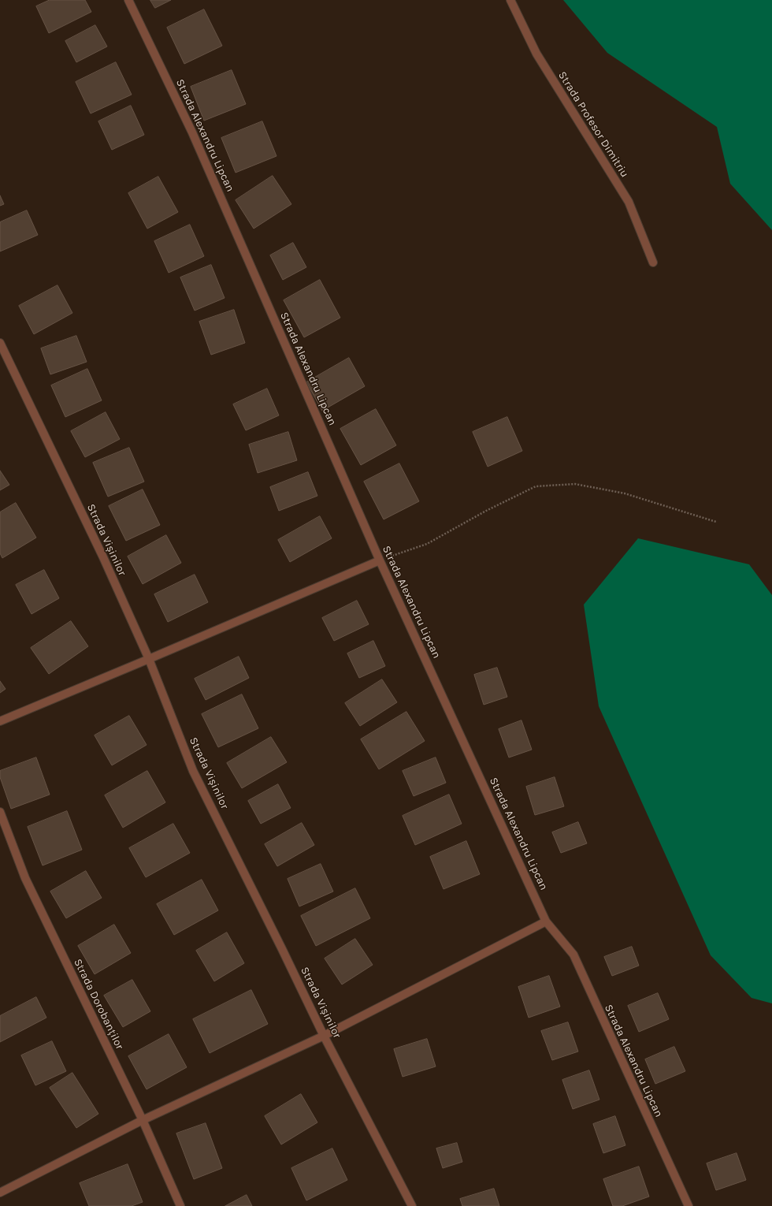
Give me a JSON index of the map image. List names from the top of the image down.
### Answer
{
  "streets": {
    "street": [
      "Strada Profesor Dimitriu",
      "Strada Alexandru Lipcan",
      "Strada Vișinilor",
      "Strada Dorobanților"
    ]
  }
}
